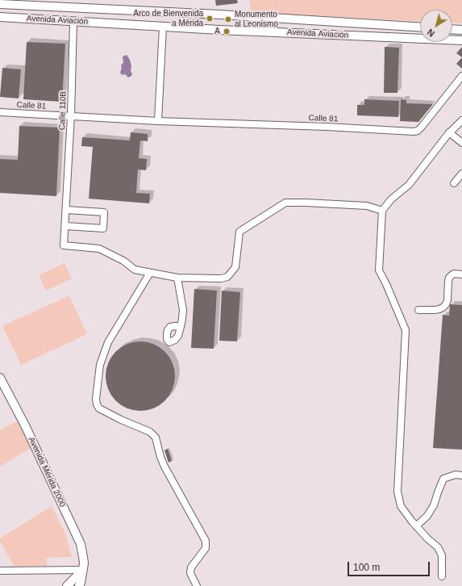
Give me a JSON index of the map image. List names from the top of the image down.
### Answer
{
  "streets": {
    "main road": ["Avenida Aviación", "Avenida Mérida 2000"],
    "street": ["Calle 81", "Calle 110B"]
  },
  "crossings": [
    ["Avenida Aviación", "Calle 110B"],
    ["Calle 81", "Calle 110B"]
  ],
  "places": ["Arco de Bienvenida a Mérida", "Monumento al Leonismo", "A"],
  "scale_bar": "100 m",
  "north": "bottom left"
}
